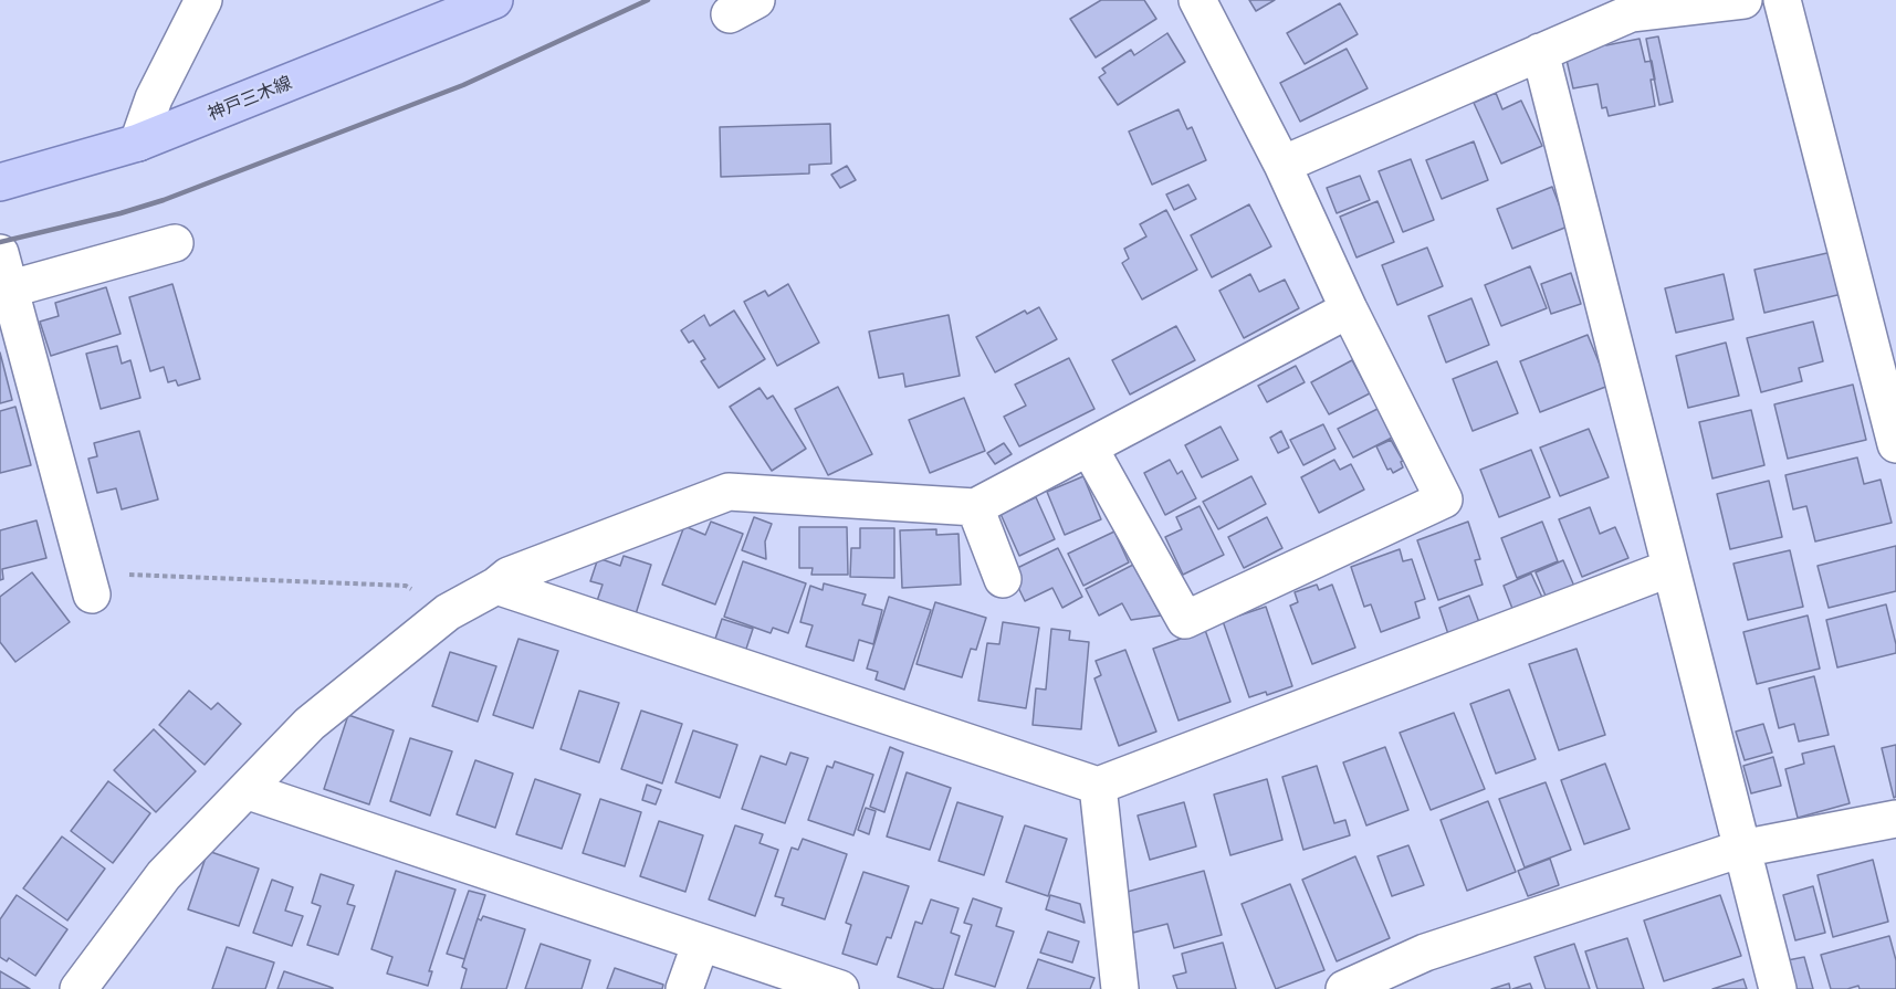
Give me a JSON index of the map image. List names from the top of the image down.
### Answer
{
  "streets": {
    "main road": ["神戸三木線"]
  }
}
